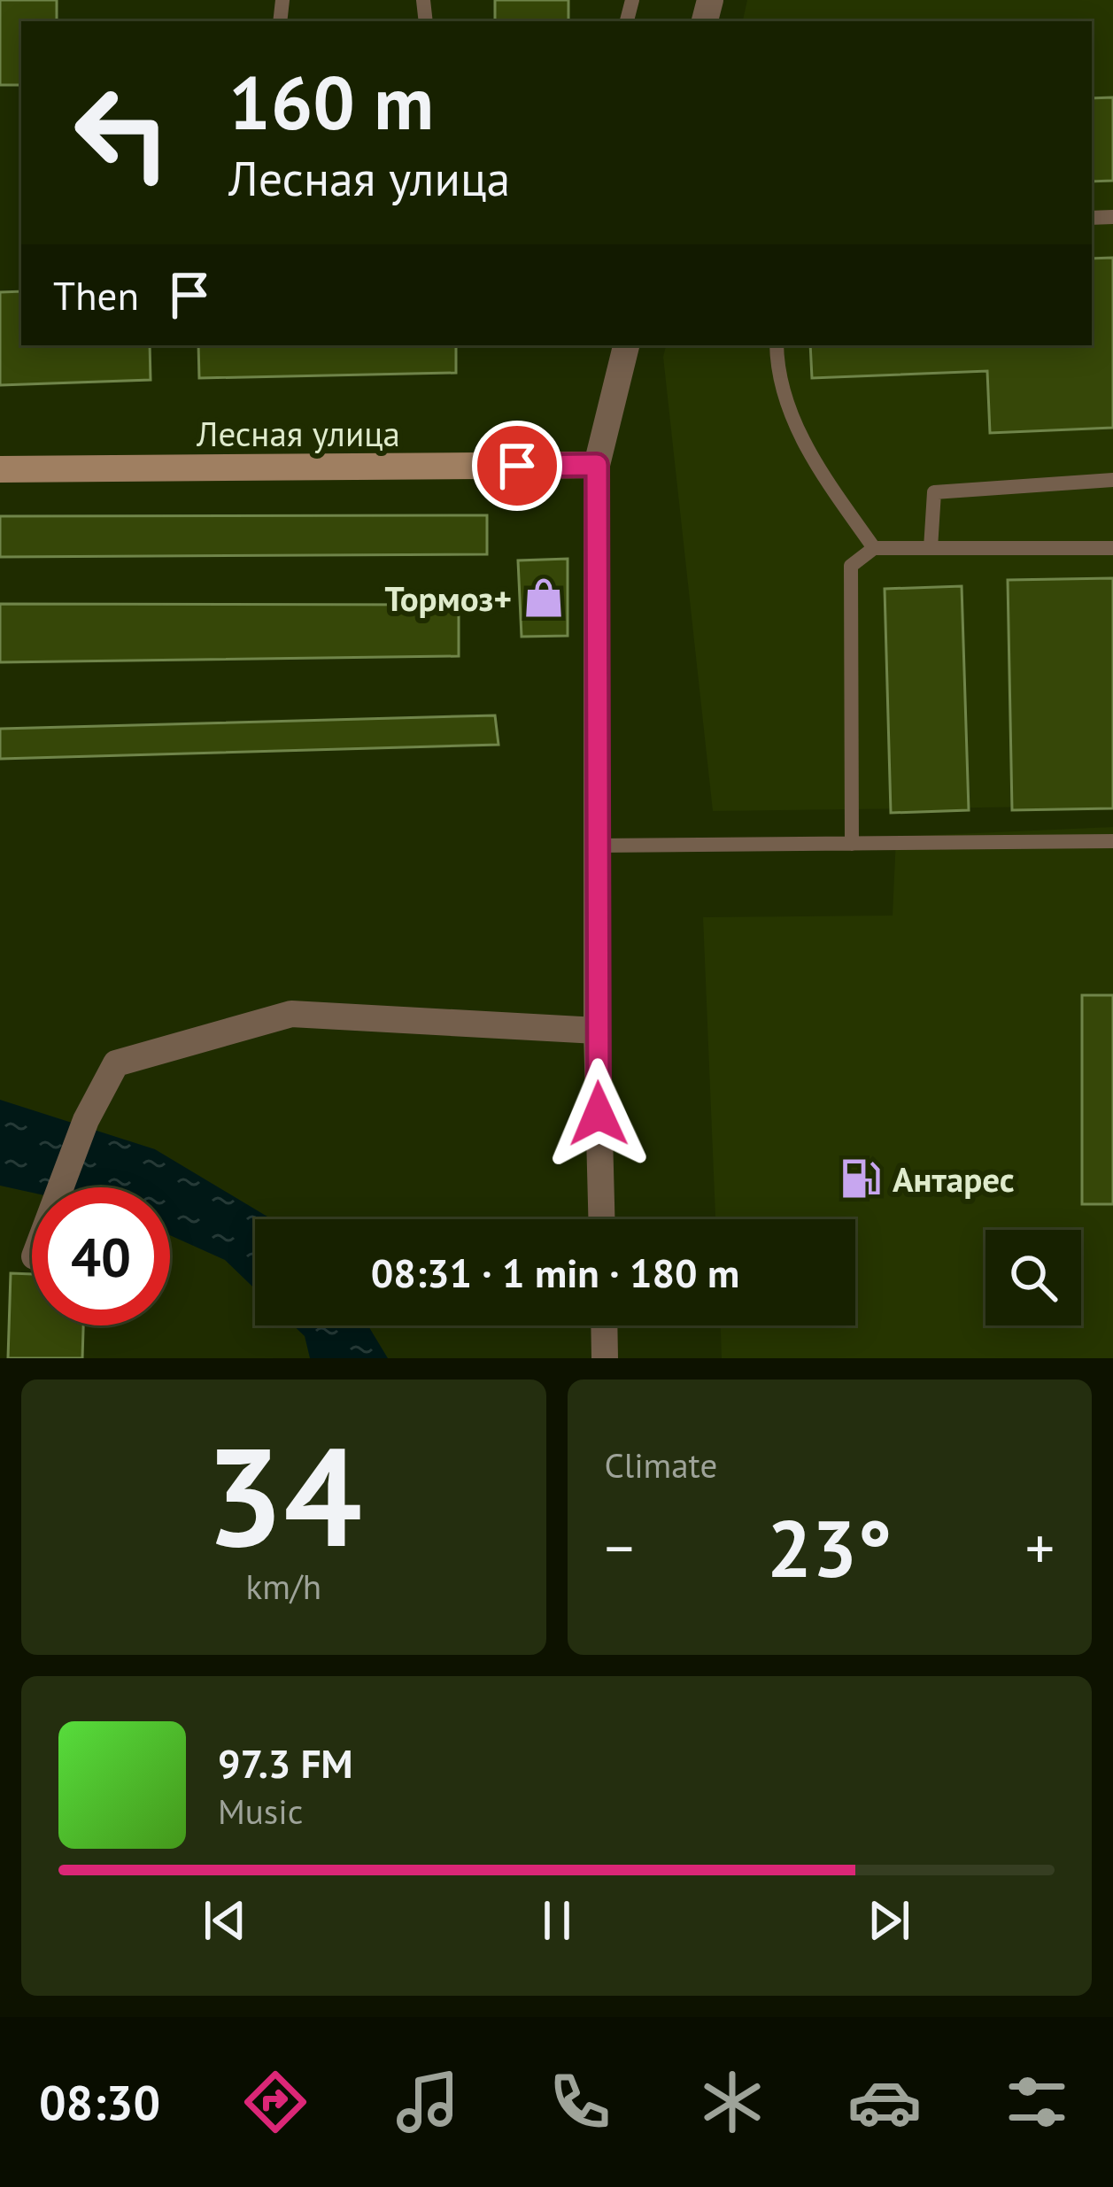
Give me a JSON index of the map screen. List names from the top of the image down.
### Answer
{
  "streets": {
    "main road": ["Лесная улица"]
  },
  "places": {
    "shop": ["Тормоз+"],
    "fuel station": ["Антарес"]
  },
  "page": {
    "turn": ["160 m", "Лесная улица"],
    "then": "Then",
    "limit": "40",
    "trip": "08:31 · 1 min · 180 m",
    "tile": [
      ["34", "km/h"],
      "Climate"
    ],
    "heat": ["−", "23°", "+"],
    "song": ["97.3 FM", "Music"],
    "tabs": "08:30"
  }
}
